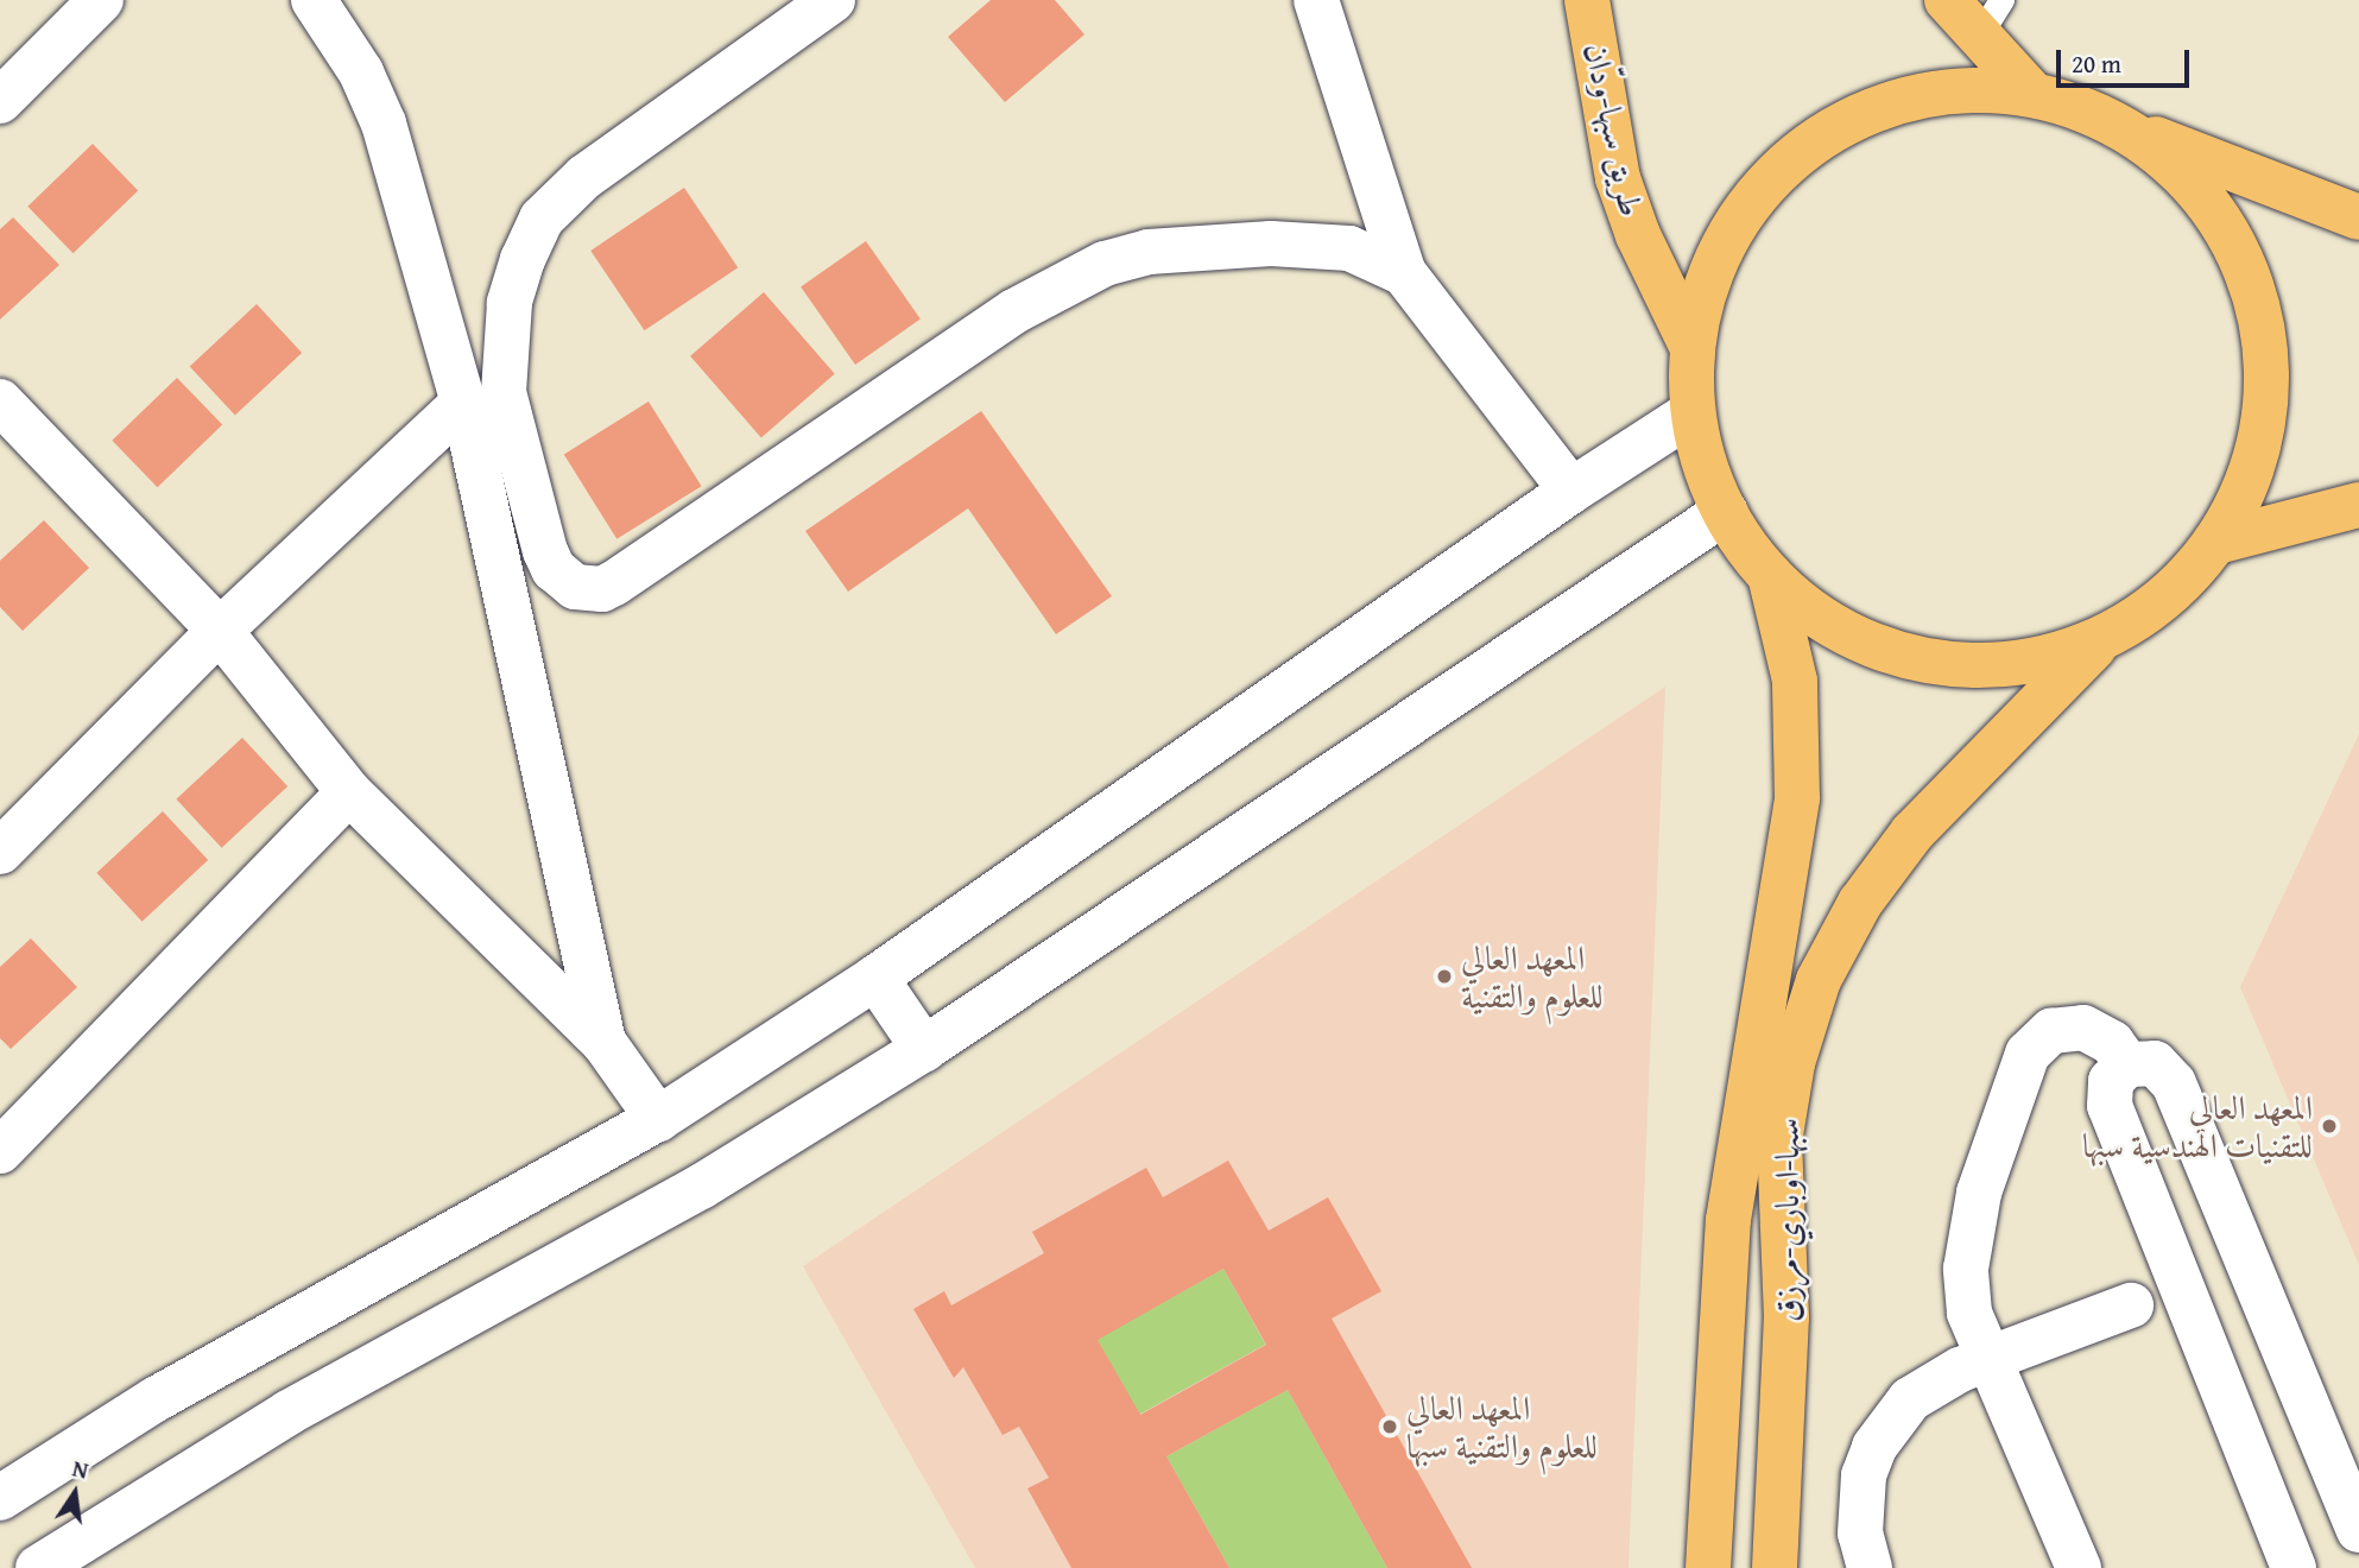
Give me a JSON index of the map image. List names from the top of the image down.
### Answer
{
  "streets": {
    "highway": ["طريق سبها-ودّان", "سبها-اوباري-مرزق"]
  },
  "places": ["المعهد العالي للعلوم والتقنية", "المعهد العالي للتقنيات الهندسية سبها", "المعهد العالي للعلوم والتقنية سبها"],
  "scale_bar": "20 m",
  "north": "top"
}
